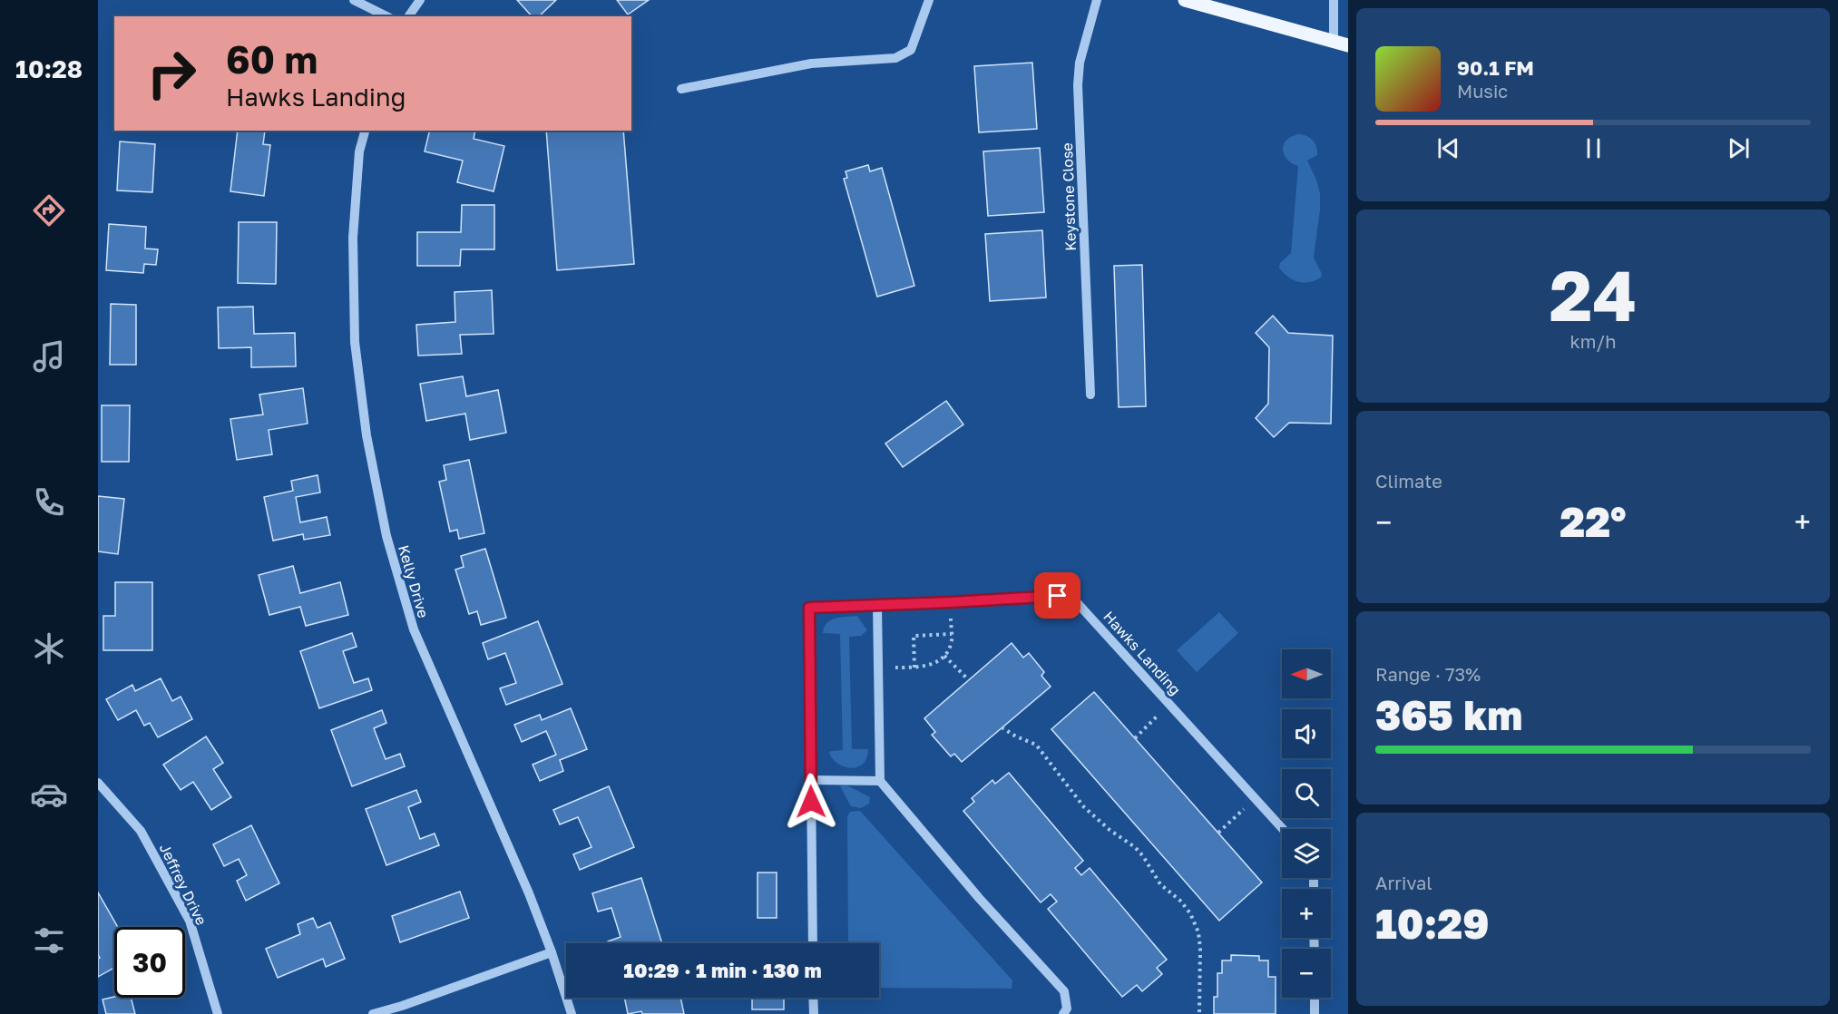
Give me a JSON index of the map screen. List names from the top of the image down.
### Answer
{
  "streets": {
    "street": [
      "Keystone Close",
      "Kelly Drive",
      "Hawks Landing",
      "Jeffrey Drive"
    ]
  },
  "north": "left",
  "page": {
    "tabs": "10:28",
    "turn": ["60 m", "Hawks Landing"],
    "song": ["90.1 FM", "Music"],
    "tile": [
      ["24", "km/h"],
      "Climate",
      ["Range · 73%", "365 km"],
      ["Arrival", "10:29"]
    ],
    "heat": ["−", "22°", "+"],
    "map_buttons": ["+", "−"],
    "limit": "30",
    "trip": "10:29 · 1 min · 130 m"
  }
}
